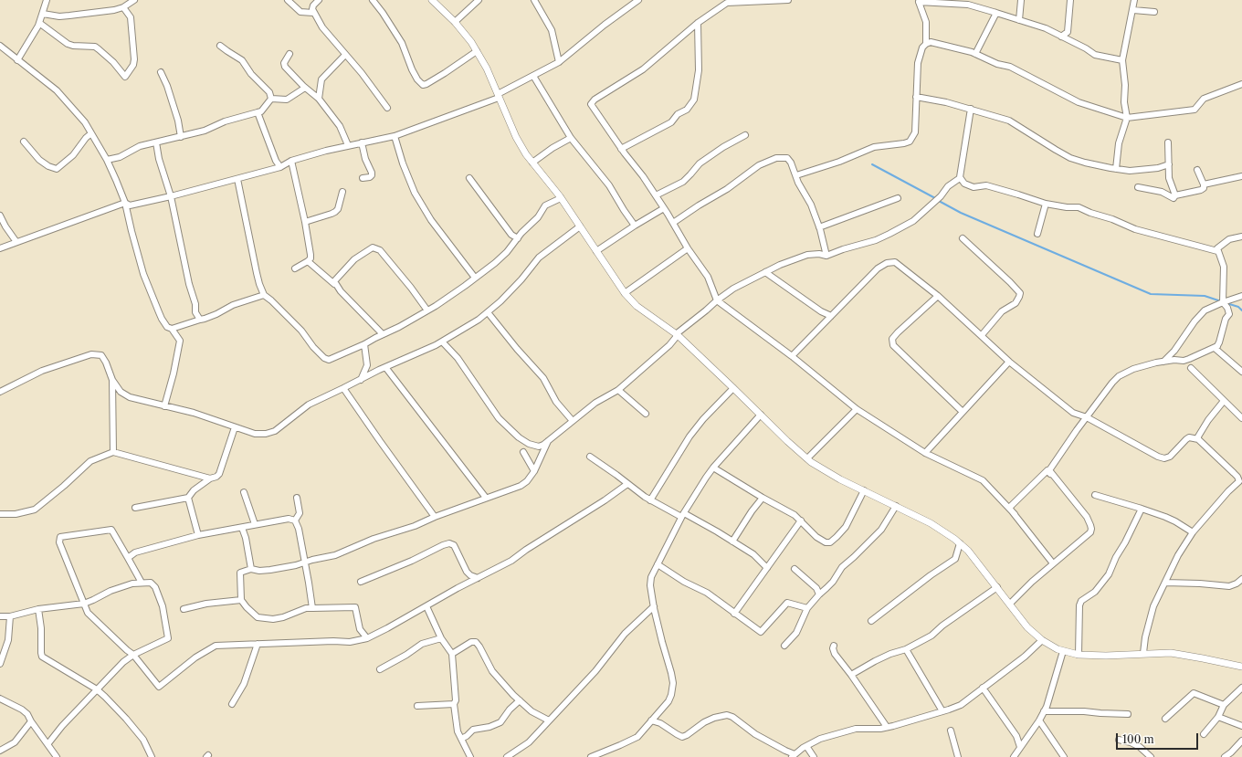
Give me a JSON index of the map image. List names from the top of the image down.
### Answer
{
  "scale_bar": "100 m"
}
